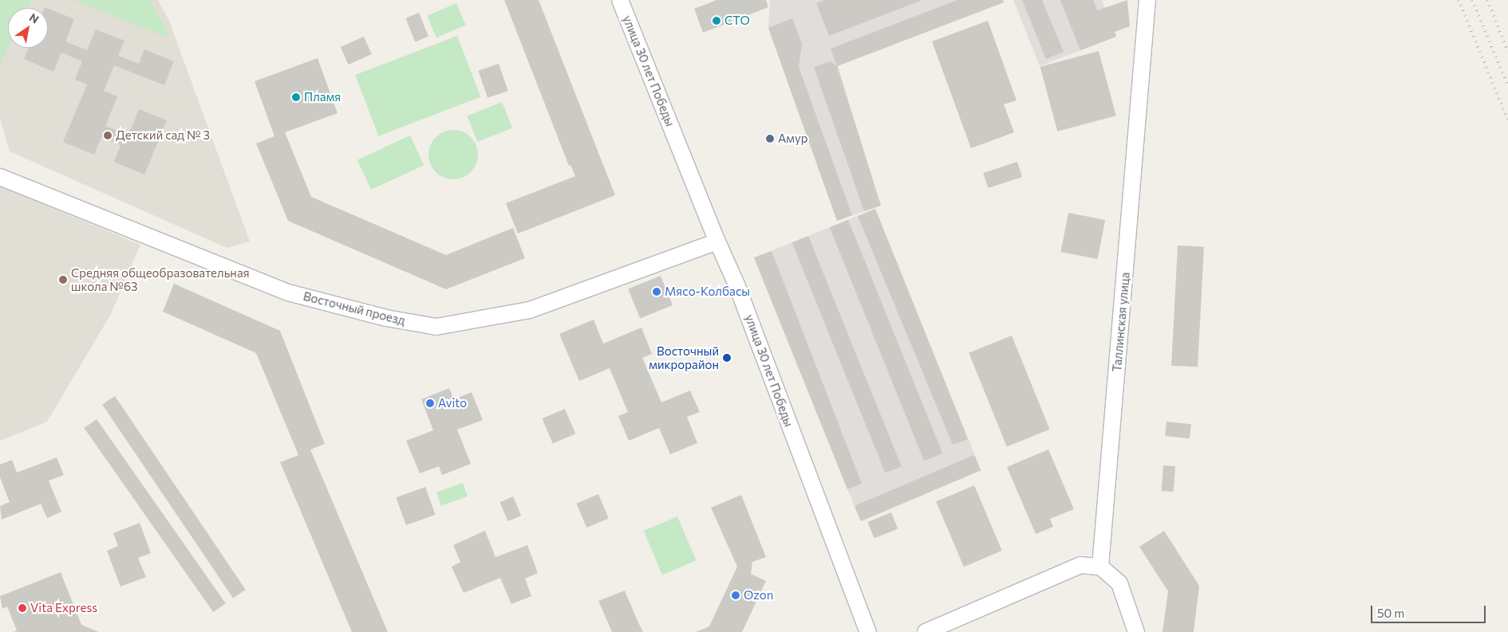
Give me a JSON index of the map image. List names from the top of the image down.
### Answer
{
  "streets": {
    "street": ["улица 30 лет Победы", "Восточный проезд", "Таллинская улица"]
  },
  "crossings": [
    ["улица 30 лет Победы", "Восточный проезд"]
  ],
  "places": [
    "СТО",
    "Пламя",
    "Детский сад № 3",
    "Амур",
    "Средняя общеобразовательная школа №63",
    "Мясо-Колбасы",
    "Восточный микрорайон",
    "Avito",
    "Ozon",
    "Vita Express"
  ],
  "scale_bar": "50 m",
  "north": "top right"
}
